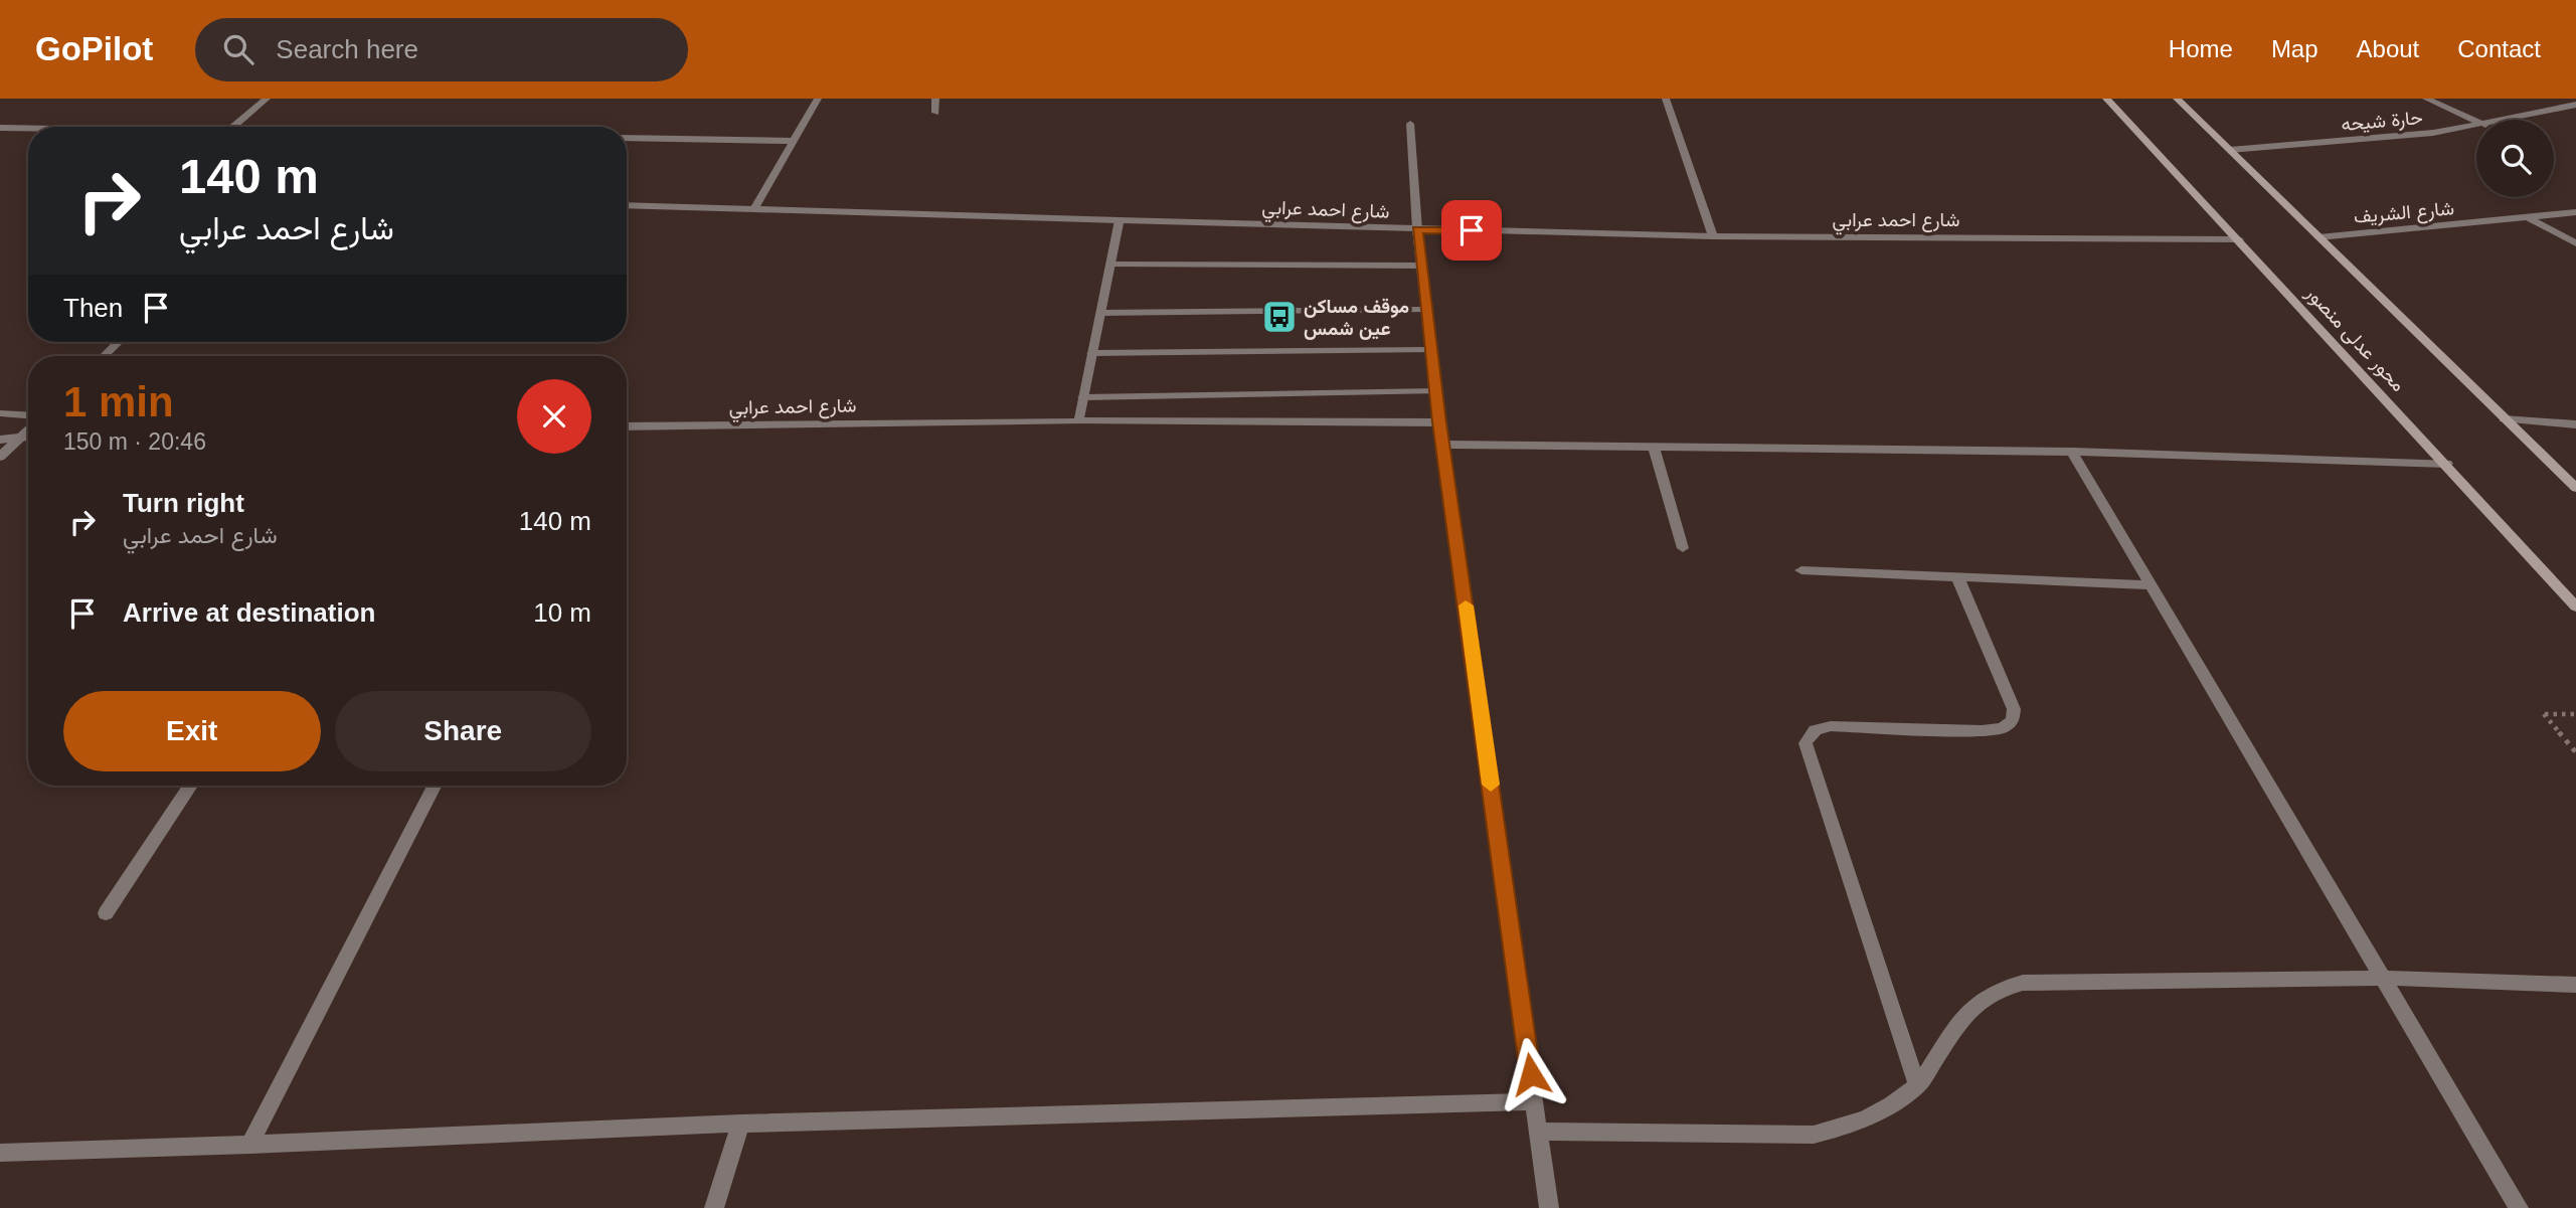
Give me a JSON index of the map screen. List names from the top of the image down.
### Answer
{
  "streets": {
    "main road": ["محور عدلى منصور"],
    "street": ["حارة شيحه", "شارع احمد عرابي", "شارع الشريف"]
  },
  "crossings": [
    ["حارة شيحه", "محور عدلى منصور"],
    ["شارع احمد عرابي", "محور عدلى منصور"],
    ["شارع الشريف", "محور عدلى منصور"]
  ],
  "places": {
    "bus stop": ["موقف مساكن عين شمس"]
  },
  "page": {
    "header": "GoPilot",
    "search": "Search here",
    "nav": [
      "Home",
      "Map",
      "About",
      "Contact"
    ],
    "turn": ["140 m", "شارع احمد عرابي"],
    "then": "Then",
    "heading": ["1 min", "150 m · 20:46"],
    "list": [
      {
        "name": "Turn right",
        "note": "شارع احمد عرابي",
        "value": "140 m"
      },
      {
        "name": "Arrive at destination",
        "value": "10 m"
      }
    ],
    "buttons": ["Exit", "Share"]
  }
}
